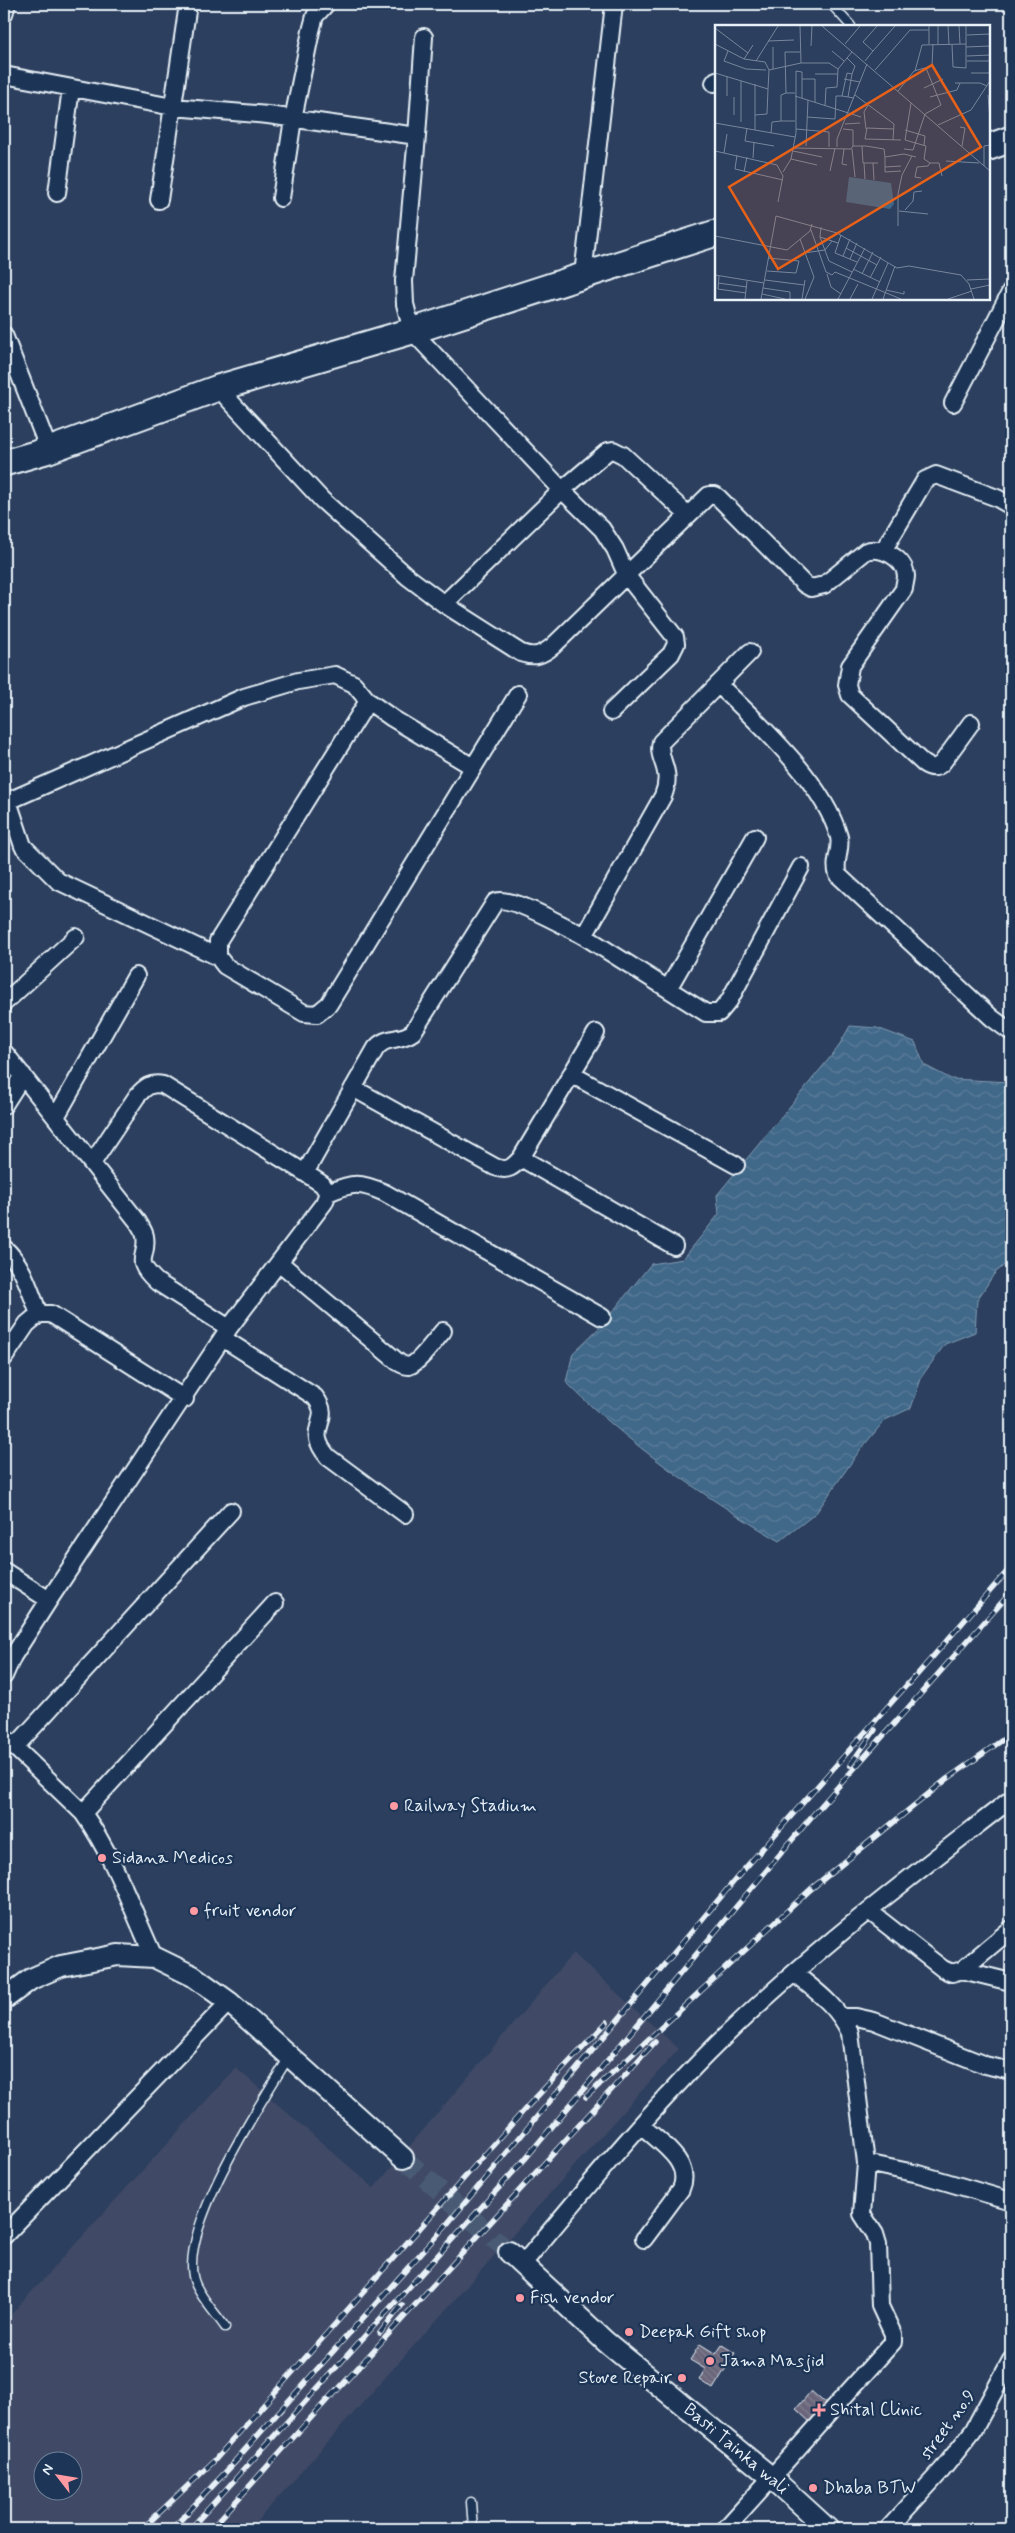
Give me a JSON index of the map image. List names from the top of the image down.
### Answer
{
  "streets": {
    "street": ["street no.9", "Basti Tainka wali"]
  },
  "places": {
    "other": [
      "Railway Stadium",
      "Sidana Medicos",
      "fruit vendor",
      "Fish vendor",
      "Deepak Gift shop",
      "Jama Masjid",
      "Stove Repair",
      "Dhaba BTW"
    ],
    "health": ["Shital Clinic"]
  },
  "north": "top left"
}
